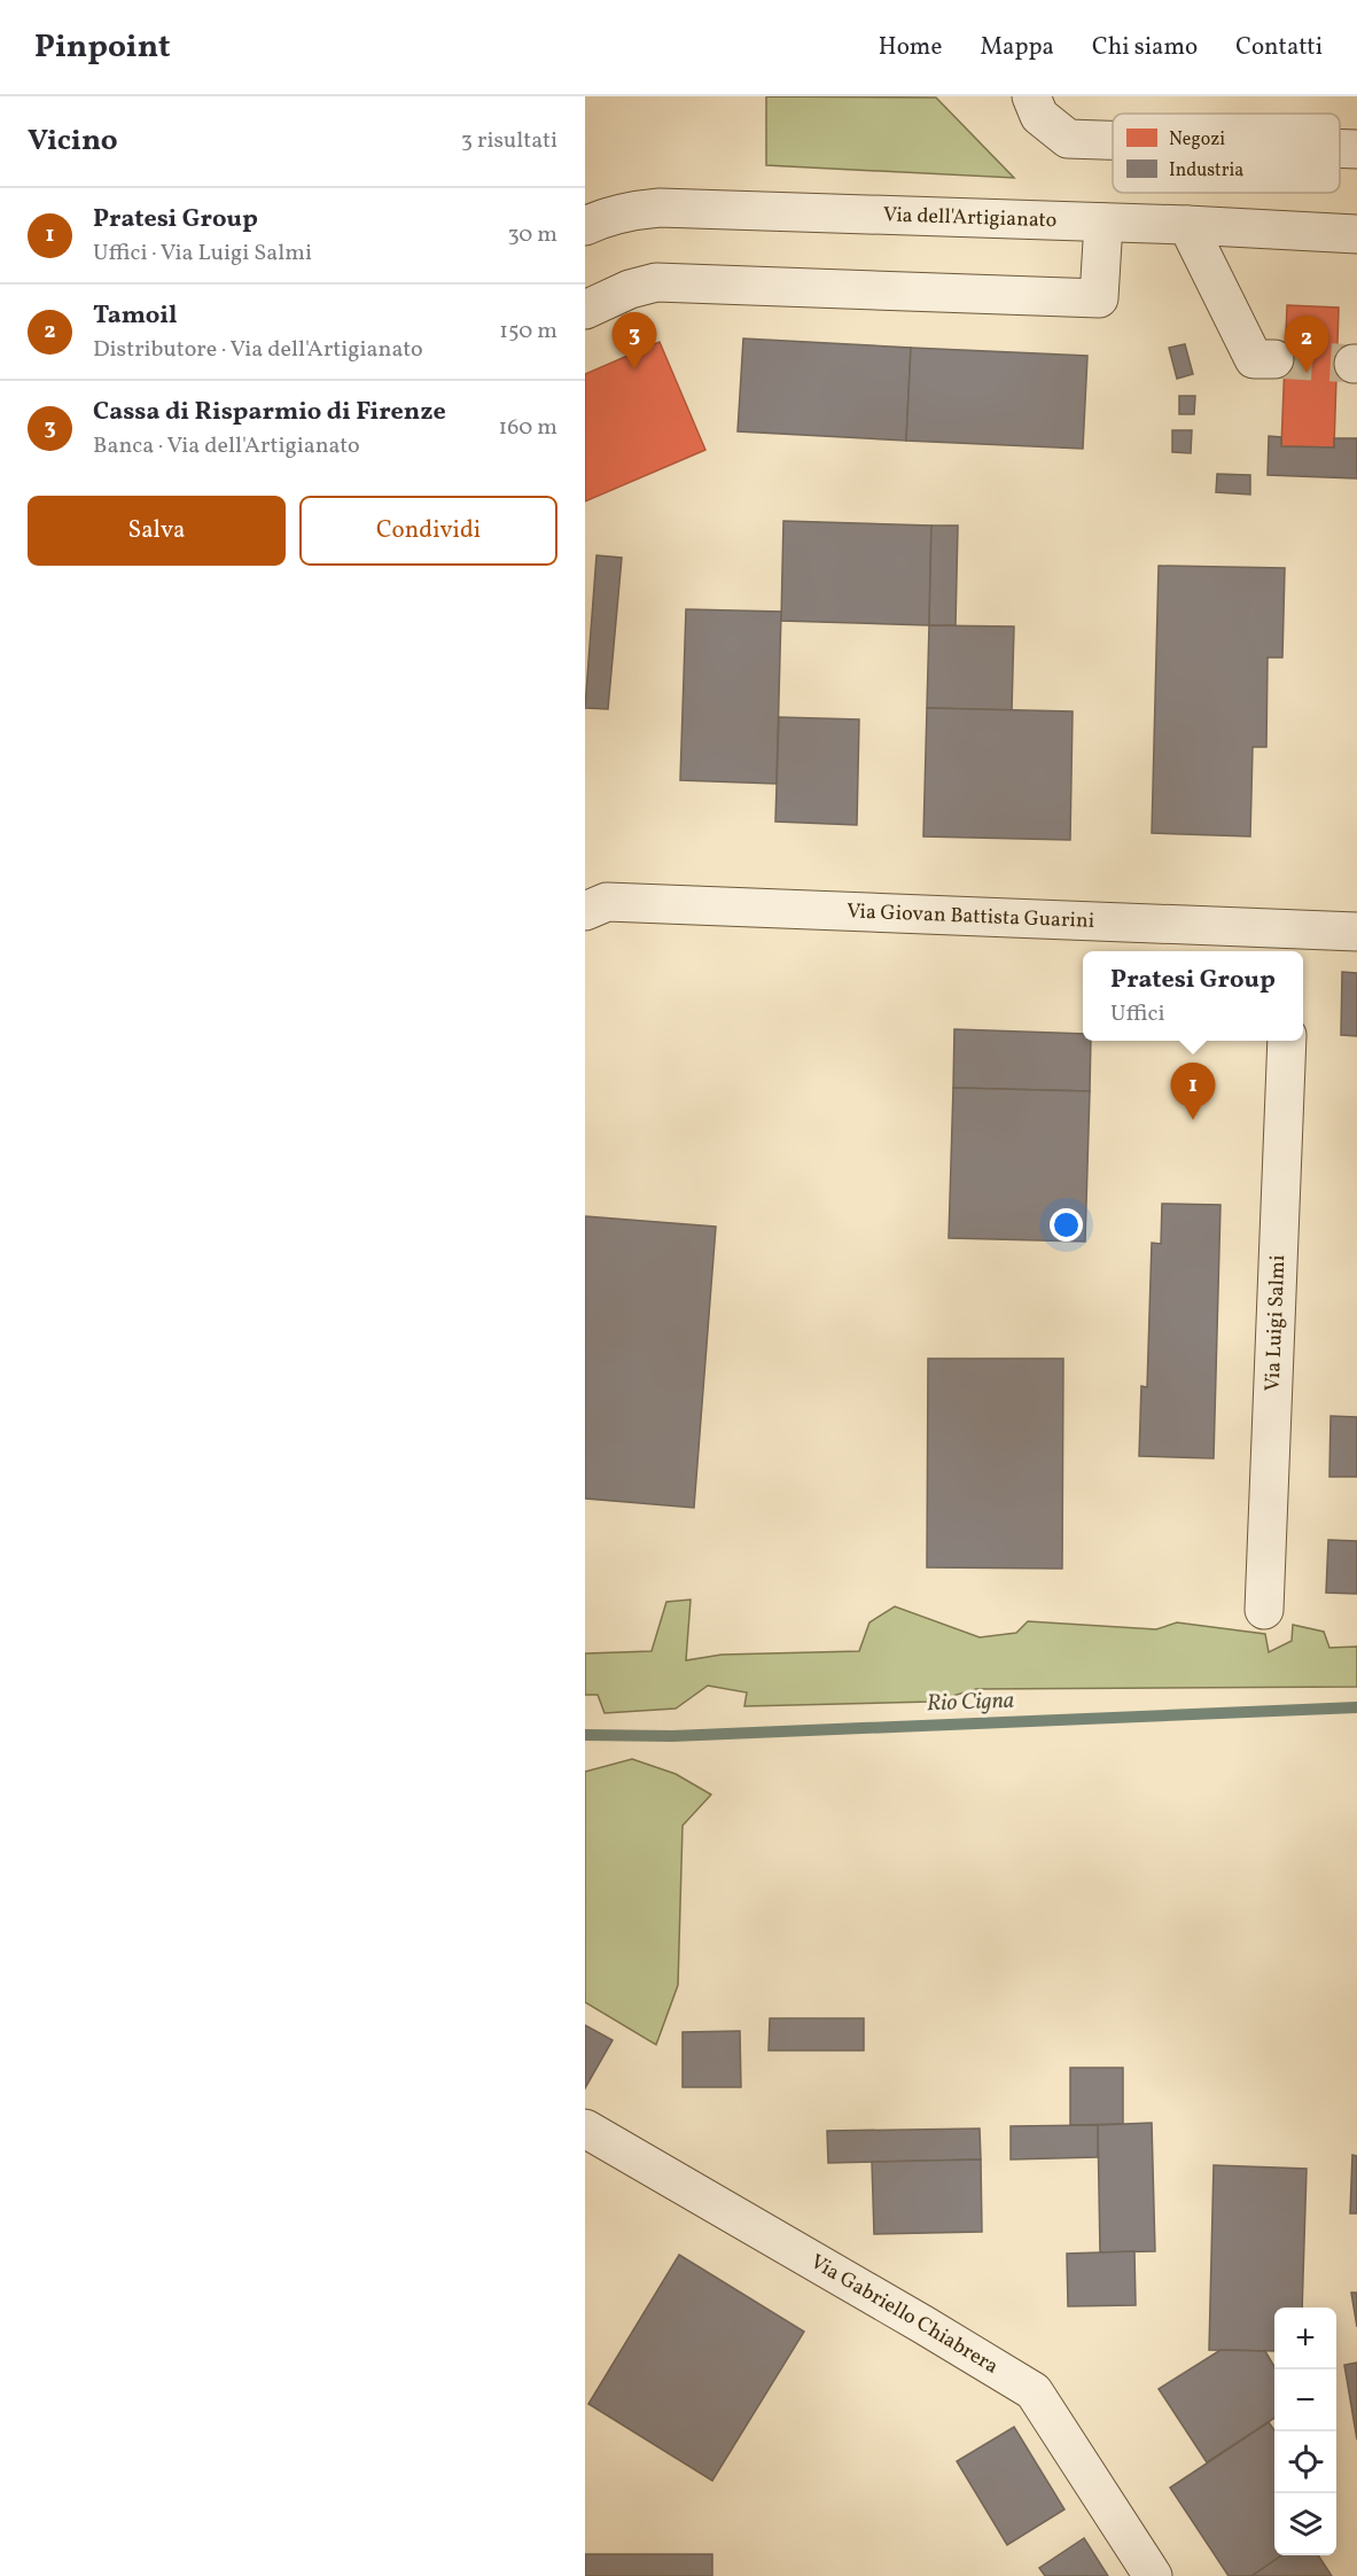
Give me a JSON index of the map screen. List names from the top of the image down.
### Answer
{
  "streets": {
    "street": [
      "Via dell'Artigianato",
      "Via Giovan Battista Guarini",
      "Via Luigi Salmi",
      "Via Gabriello Chiabrera"
    ]
  },
  "water": ["Rio Cigna"],
  "legend": ["Negozi", "Industria"],
  "page": {
    "header": "Pinpoint",
    "nav": [
      "Home",
      "Mappa",
      "Chi siamo",
      "Contatti"
    ],
    "heading": ["Vicino", "3 risultati"],
    "list": [
      {
        "mark": "1",
        "name": "Pratesi Group",
        "note": "Uffici · Via Luigi Salmi",
        "value": "30 m"
      },
      {
        "mark": "2",
        "name": "Tamoil",
        "note": "Distributore · Via dell'Artigianato",
        "value": "150 m"
      },
      {
        "mark": "3",
        "name": "Cassa di Risparmio di Firenze",
        "note": "Banca · Via dell'Artigianato",
        "value": "160 m"
      }
    ],
    "pins": ["3", "2", "1"],
    "buttons": ["Salva", "Condividi"],
    "popup": ["Pratesi Group", "Uffici"],
    "map_buttons": ["+", "−"]
  }
}
